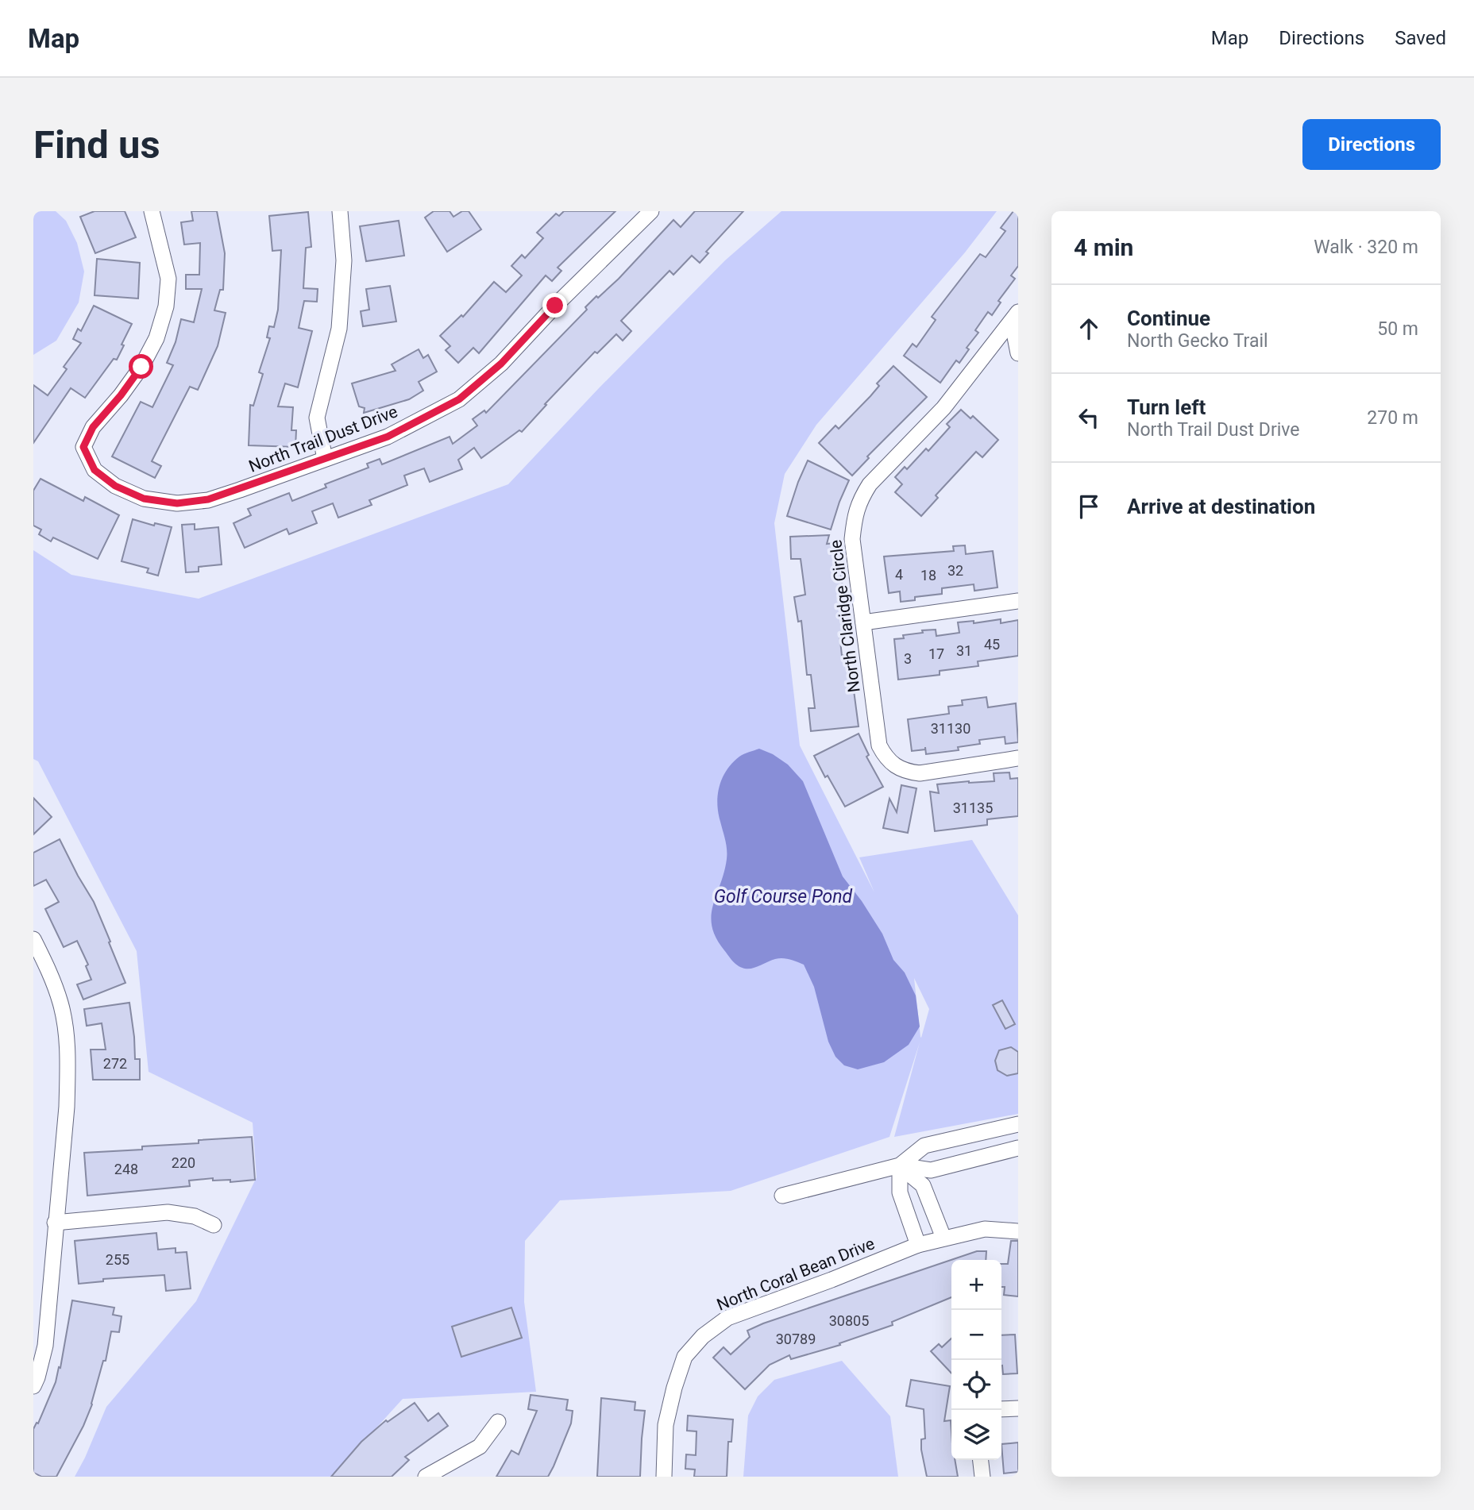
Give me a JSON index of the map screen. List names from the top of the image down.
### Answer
{
  "streets": {
    "street": ["North Trail Dust Drive", "North Claridge Circle", "North Coral Bean Drive"]
  },
  "water": ["Golf Course Pond"],
  "house_numbers": [
    "32",
    "4",
    "18",
    "45",
    "31",
    "17",
    "3",
    "31130",
    "31135",
    "272",
    "220",
    "248",
    "255",
    "30805",
    "30789"
  ],
  "page": {
    "header": "Map",
    "nav": ["Map", "Directions", "Saved"],
    "buttons": "Directions",
    "title": "Find us",
    "heading": ["4 min", "Walk · 320 m"],
    "list": [
      ["Continue", "North Gecko Trail", "50 m"],
      ["Turn left", "North Trail Dust Drive", "270 m"],
      "Arrive at destination"
    ],
    "map_buttons": ["+", "−"]
  }
}
